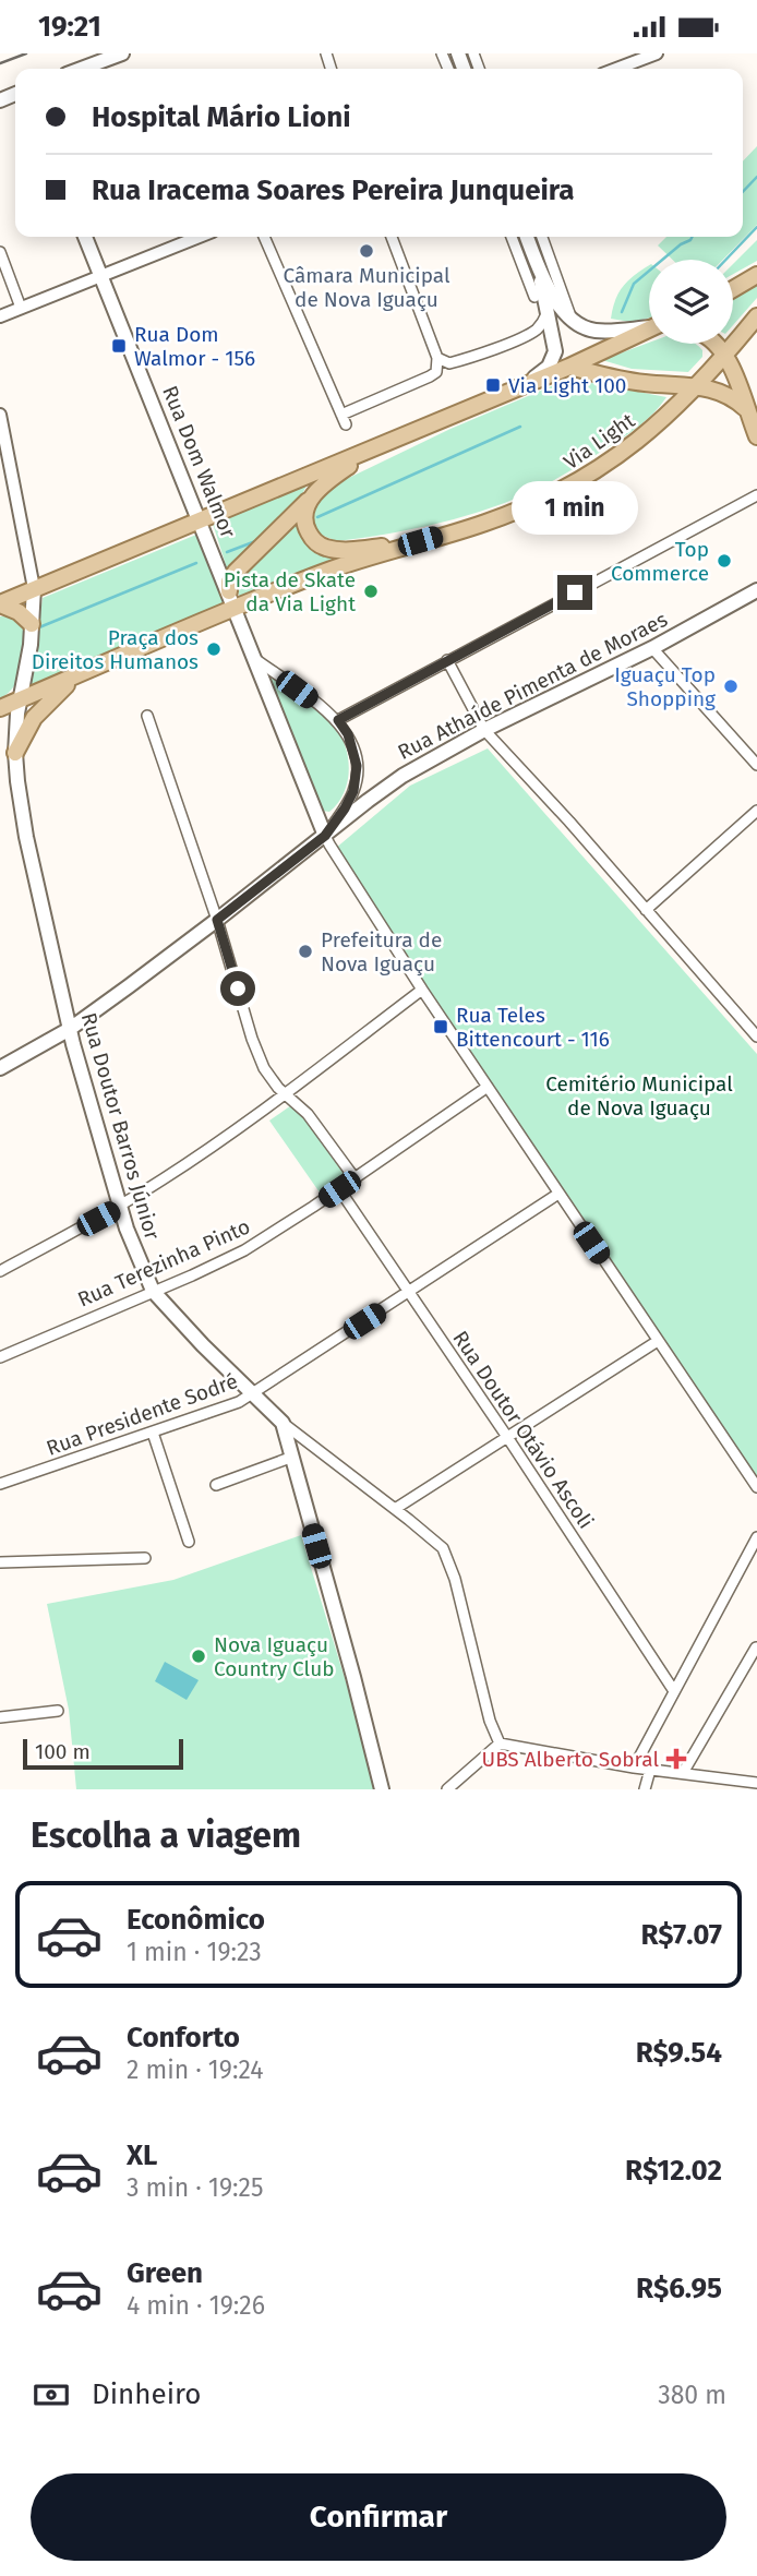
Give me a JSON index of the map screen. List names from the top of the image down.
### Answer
{
  "streets": {
    "main road": [
      "Via Light",
      "Rua Dom Walmor",
      "Rua Athaíde Pimenta de Moraes",
      "Rua Doutor Barros Júnior"
    ],
    "street": ["Rua Terezinha Pinto", "Rua Presidente Sodré", "Rua Doutor Otávio Ascoli"]
  },
  "crossings": [
    ["Via Light", "Rua Dom Walmor"],
    ["Via Light", "Rua Doutor Barros Júnior"],
    ["Rua Dom Walmor", "Rua Athaíde Pimenta de Moraes"],
    ["Rua Athaíde Pimenta de Moraes", "Rua Doutor Barros Júnior"],
    ["Rua Doutor Barros Júnior", "Rua Terezinha Pinto"],
    ["Rua Doutor Barros Júnior", "Rua Presidente Sodré"],
    ["Rua Terezinha Pinto", "Rua Doutor Otávio Ascoli"],
    ["Rua Presidente Sodré", "Rua Doutor Otávio Ascoli"]
  ],
  "parks": ["Cemitério Municipal de Nova Iguaçu"],
  "places": {
    "other": [
      "Câmara Municipal de Nova Iguaçu",
      "Top Commerce",
      "Pista de Skate da Via Light",
      "Praça dos Direitos Humanos",
      "Iguaçu Top Shopping",
      "Prefeitura de Nova Iguaçu",
      "Nova Iguaçu Country Club"
    ],
    "transit": ["Rua Dom Walmor - 156", "Via Light 100", "Rua Teles Bittencourt - 116"],
    "health": ["UBS Alberto Sobral"]
  },
  "scale_bar": "100 m",
  "page": {
    "status": "19:21",
    "banner": ["Hospital Mário Lioni", "Rua Iracema Soares Pereira Junqueira"],
    "bubble": "1 min",
    "scale": "100 m",
    "heading": "Escolha a viagem",
    "list": [
      {
        "name": "Econômico",
        "note": "1 min · 19:23",
        "value": "R$7.07"
      },
      {
        "name": "Conforto",
        "note": "2 min · 19:24",
        "value": "R$9.54"
      },
      {
        "name": "XL",
        "note": "3 min · 19:25",
        "value": "R$12.02"
      },
      {
        "name": "Green",
        "note": "4 min · 19:26",
        "value": "R$6.95"
      }
    ],
    "pay": ["Dinheiro", "380 m"],
    "buttons": "Confirmar"
  }
}
